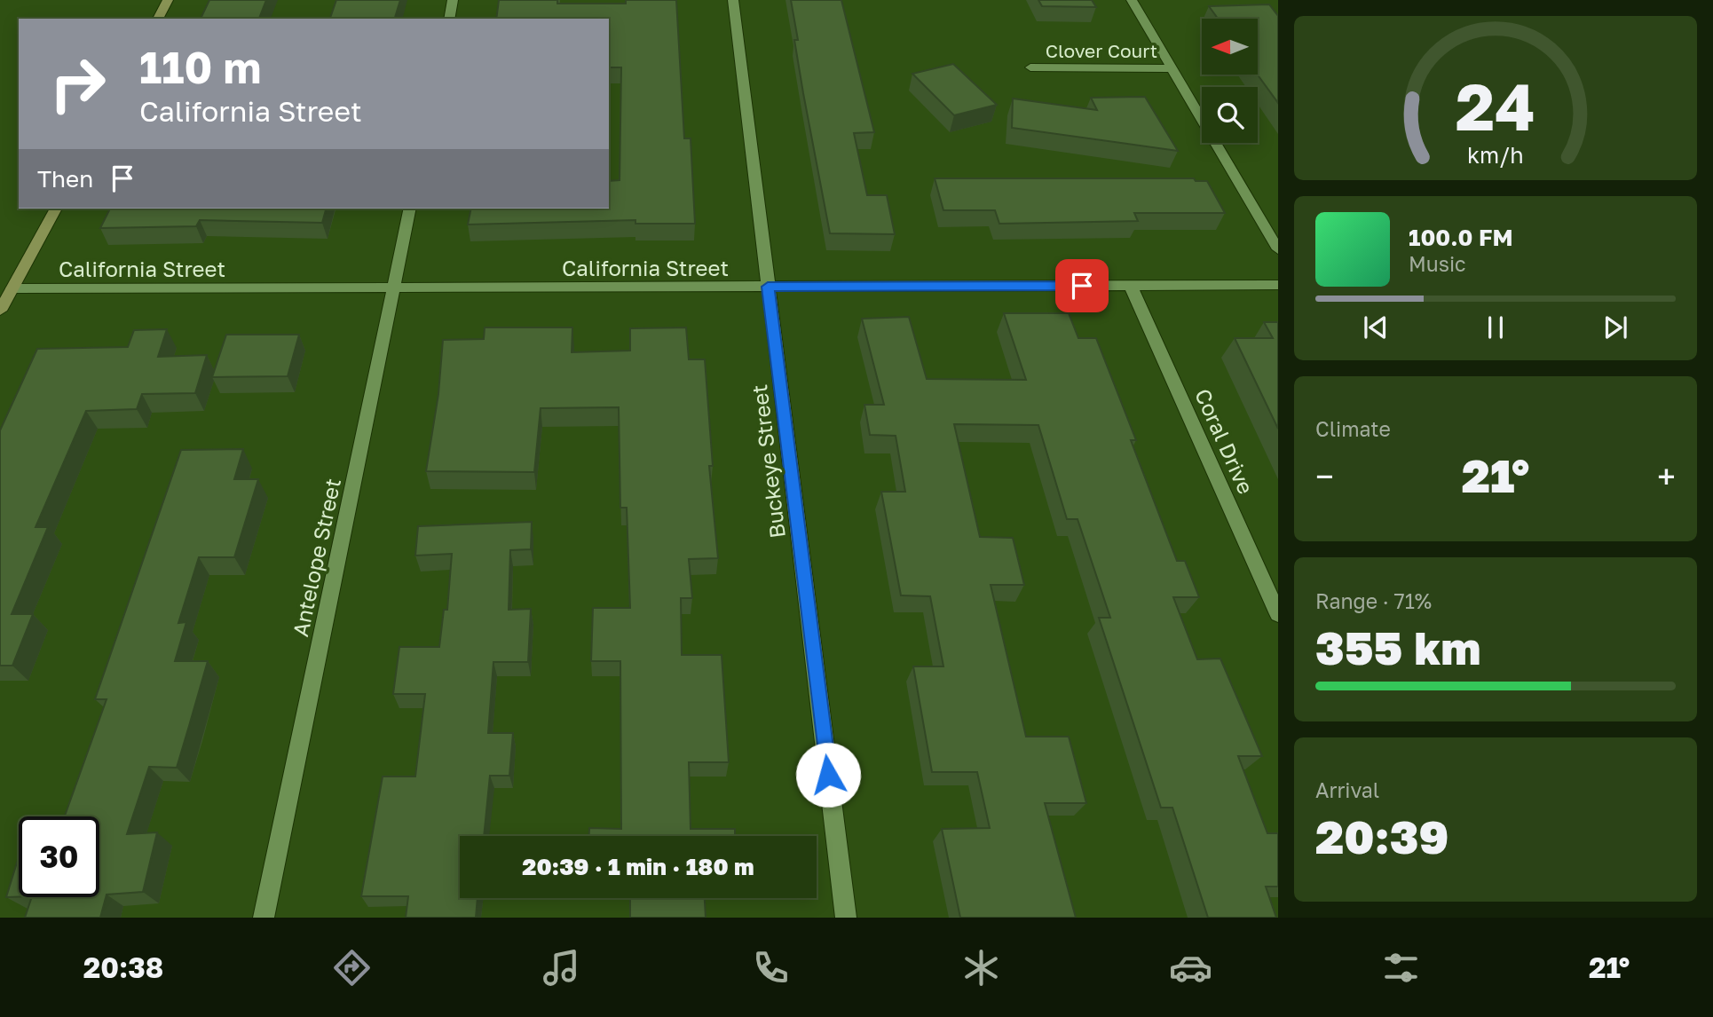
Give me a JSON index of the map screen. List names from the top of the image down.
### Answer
{
  "streets": {
    "street": [
      "Clover Court",
      "California Street",
      "Coral Drive",
      "Buckeye Street",
      "Antelope Street"
    ]
  },
  "crossings": [
    ["California Street", "Coral Drive"],
    ["California Street", "Buckeye Street"],
    ["California Street", "Antelope Street"]
  ],
  "north": "left",
  "page": {
    "turn": ["110 m", "California Street"],
    "then": "Then",
    "song": ["100.0 FM", "Music"],
    "tile": [
      "Climate",
      ["Range · 71%", "355 km"],
      ["Arrival", "20:39"]
    ],
    "heat": ["−", "21°", "+"],
    "limit": "30",
    "trip": "20:39 · 1 min · 180 m",
    "tabs": ["20:38", "21°"],
    "gauge": ["24", "km/h"]
  }
}
